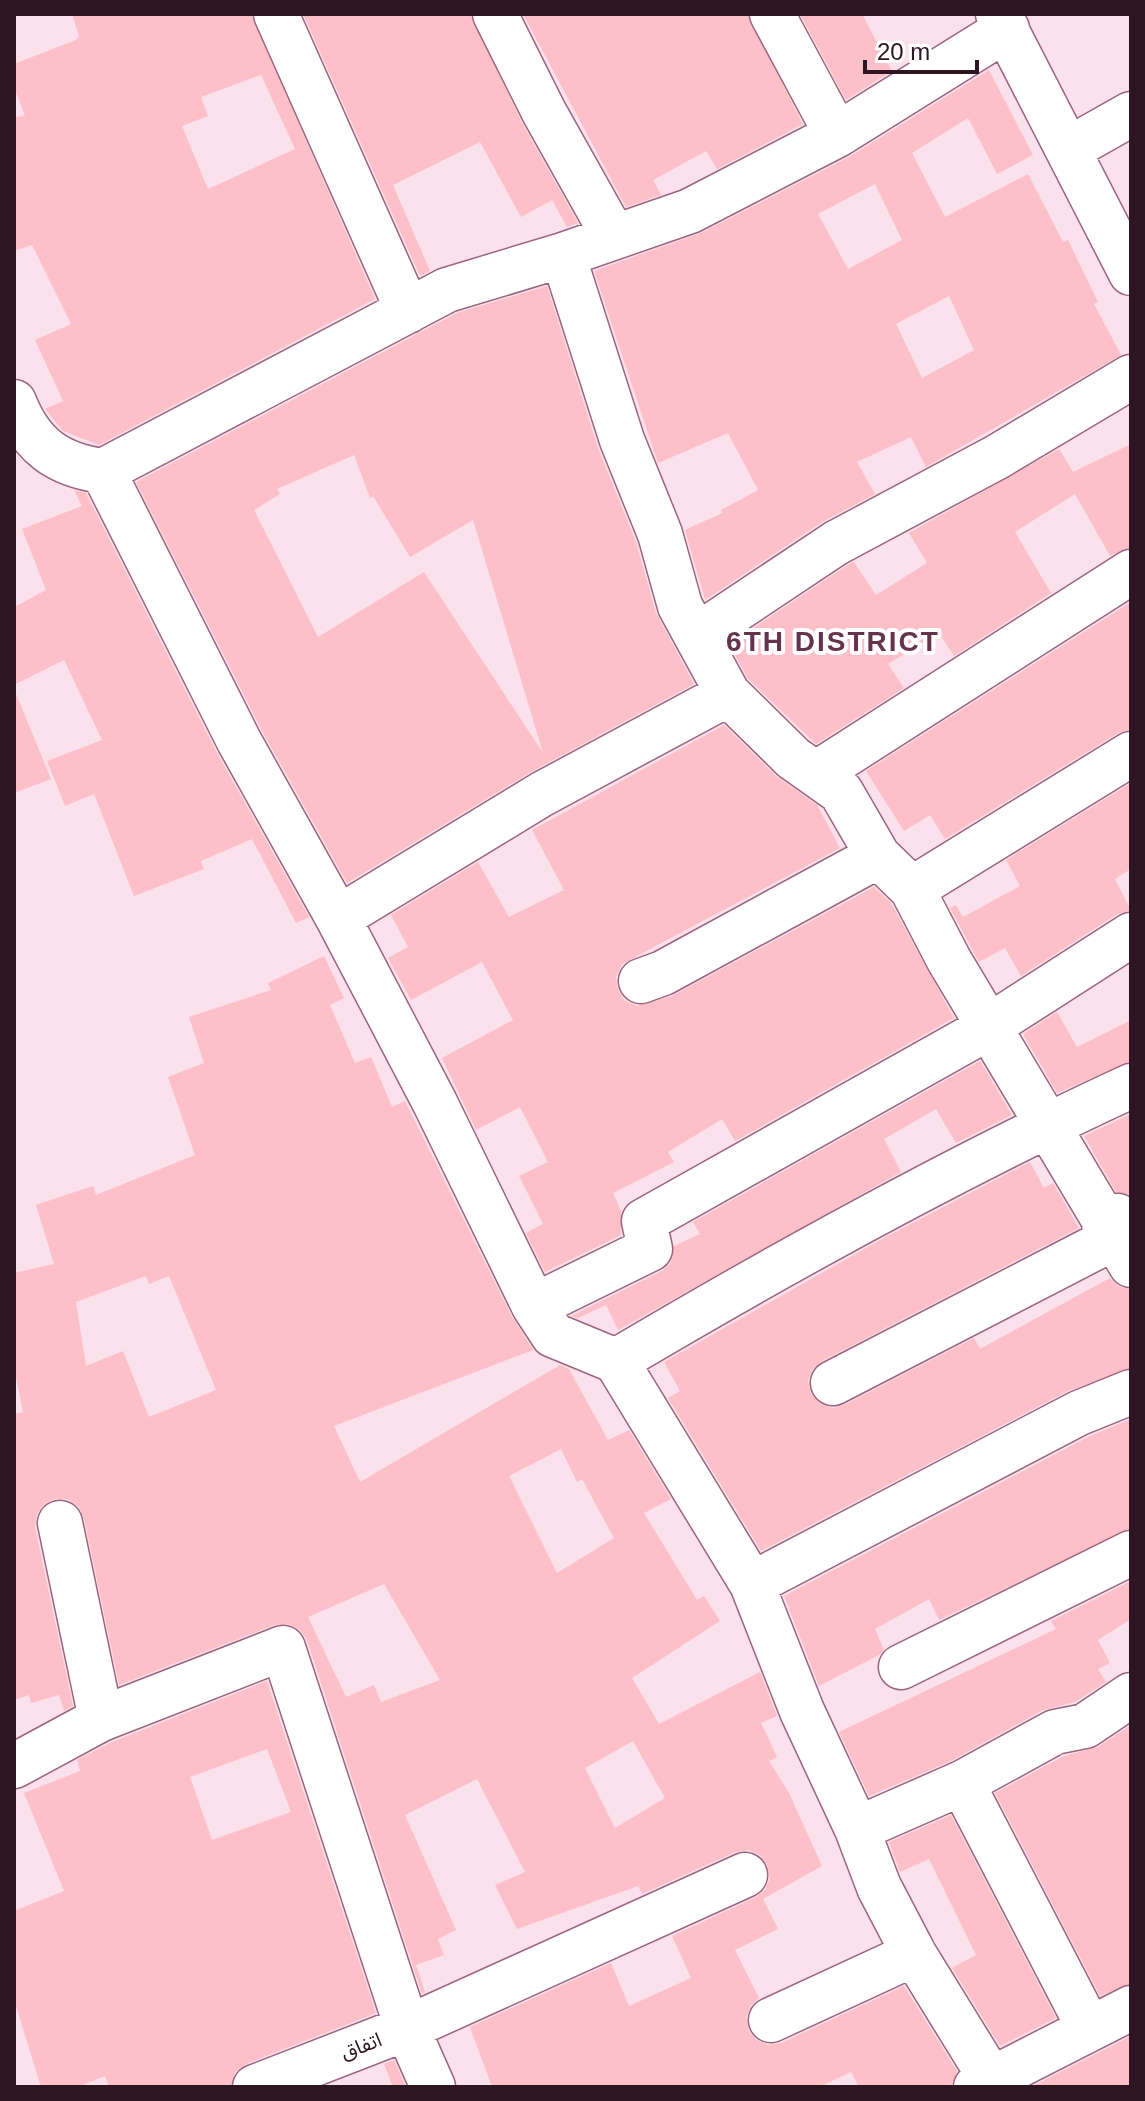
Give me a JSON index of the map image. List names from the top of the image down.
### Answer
{
  "streets": {
    "street": ["اتفاق"]
  },
  "districts": ["6TH DISTRICT"],
  "scale_bar": "20 m"
}
